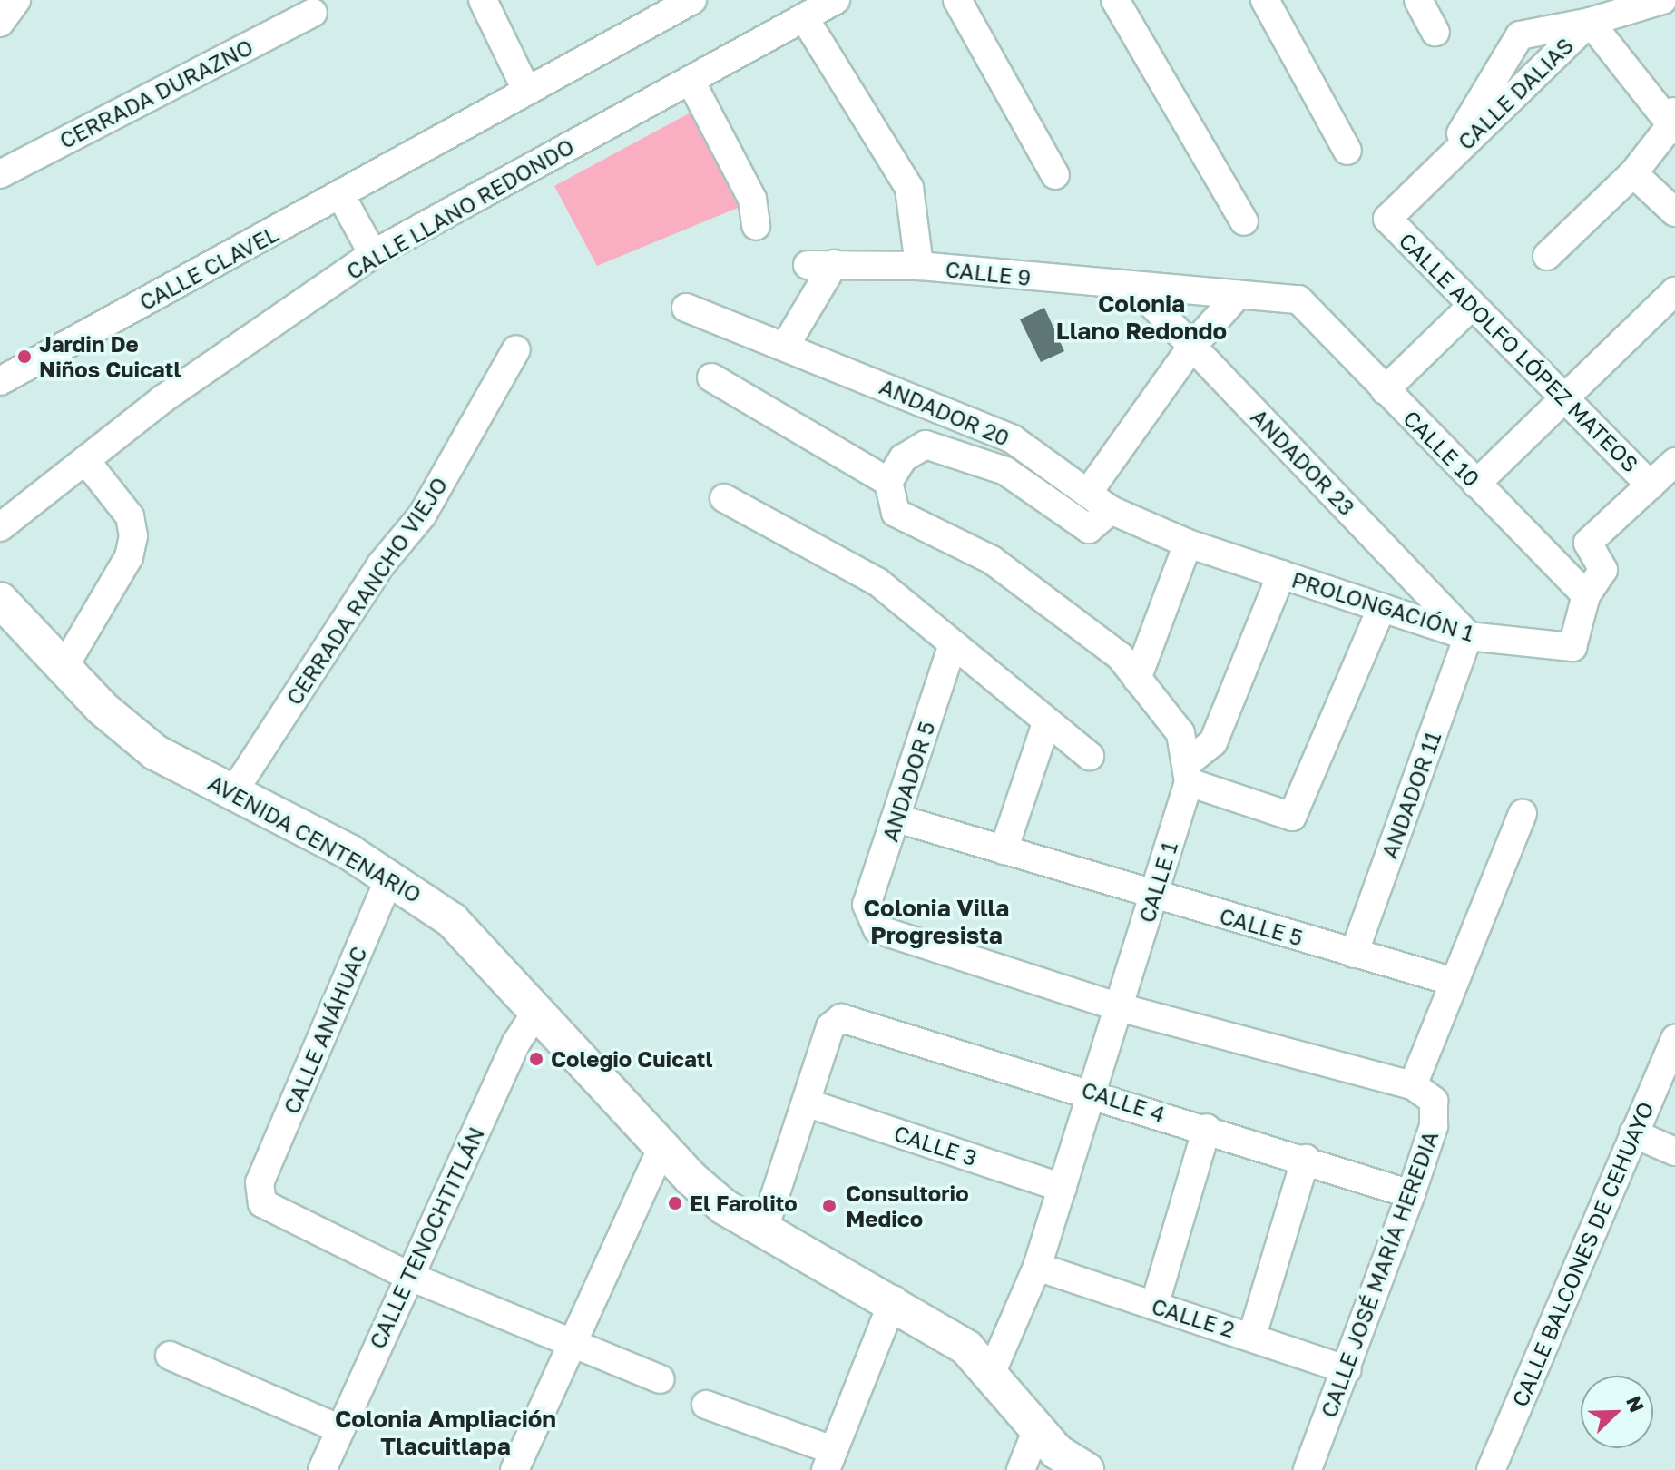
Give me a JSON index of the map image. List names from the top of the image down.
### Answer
{
  "streets": {
    "main road": ["AVENIDA CENTENARIO"],
    "street": [
      "CERRADA DURAZNO",
      "CALLE DALIAS",
      "CALLE LLANO REDONDO",
      "CALLE CLAVEL",
      "CALLE 9",
      "CALLE ADOLFO LÓPEZ MATEOS",
      "ANDADOR 20",
      "CALLE 10",
      "ANDADOR 23",
      "CERRADA RANCHO VIEJO",
      "PROLONGACIÓN 1",
      "ANDADOR 5",
      "ANDADOR 11",
      "CALLE 1",
      "CALLE 5",
      "CALLE ANÁHUAC",
      "CALLE 4",
      "CALLE 3",
      "CALLE TENOCHTITLÁN",
      "CALLE BALCONES DE CEHUAYO",
      "CALLE JOSÉ MARÍA HEREDIA",
      "CALLE 2"
    ]
  },
  "crossings": [
    ["CALLE DALIAS", "CALLE ADOLFO LÓPEZ MATEOS"],
    ["CALLE 9", "ANDADOR 20"],
    ["CALLE 9", "CALLE 10"],
    ["CALLE 9", "ANDADOR 23"],
    ["ANDADOR 20", "PROLONGACIÓN 1"],
    ["CALLE 10", "PROLONGACIÓN 1"],
    ["ANDADOR 23", "PROLONGACIÓN 1"],
    ["ANDADOR 23", "ANDADOR 11"],
    ["CERRADA RANCHO VIEJO", "AVENIDA CENTENARIO"],
    ["PROLONGACIÓN 1", "ANDADOR 11"],
    ["ANDADOR 5", "CALLE 1"],
    ["ANDADOR 5", "CALLE 5"],
    ["ANDADOR 11", "CALLE 5"],
    ["AVENIDA CENTENARIO", "CALLE 1"],
    ["AVENIDA CENTENARIO", "CALLE ANÁHUAC"],
    ["AVENIDA CENTENARIO", "CALLE TENOCHTITLÁN"],
    ["CALLE 1", "CALLE 5"],
    ["CALLE 1", "CALLE 4"],
    ["CALLE 1", "CALLE 3"],
    ["CALLE 1", "CALLE 2"],
    ["CALLE ANÁHUAC", "CALLE TENOCHTITLÁN"],
    ["CALLE 4", "CALLE 3"],
    ["CALLE 4", "CALLE JOSÉ MARÍA HEREDIA"],
    ["CALLE JOSÉ MARÍA HEREDIA", "CALLE 2"]
  ],
  "districts": ["Colonia Llano Redondo", "Colonia Villa Progresista", "Colonia Ampliación Tlacuitlapa"],
  "places": [
    "Jardin De Niños Cuicatl",
    "Colegio Cuicatl",
    "El Farolito",
    "Consultorio Medico"
  ],
  "north": "top right"
}
